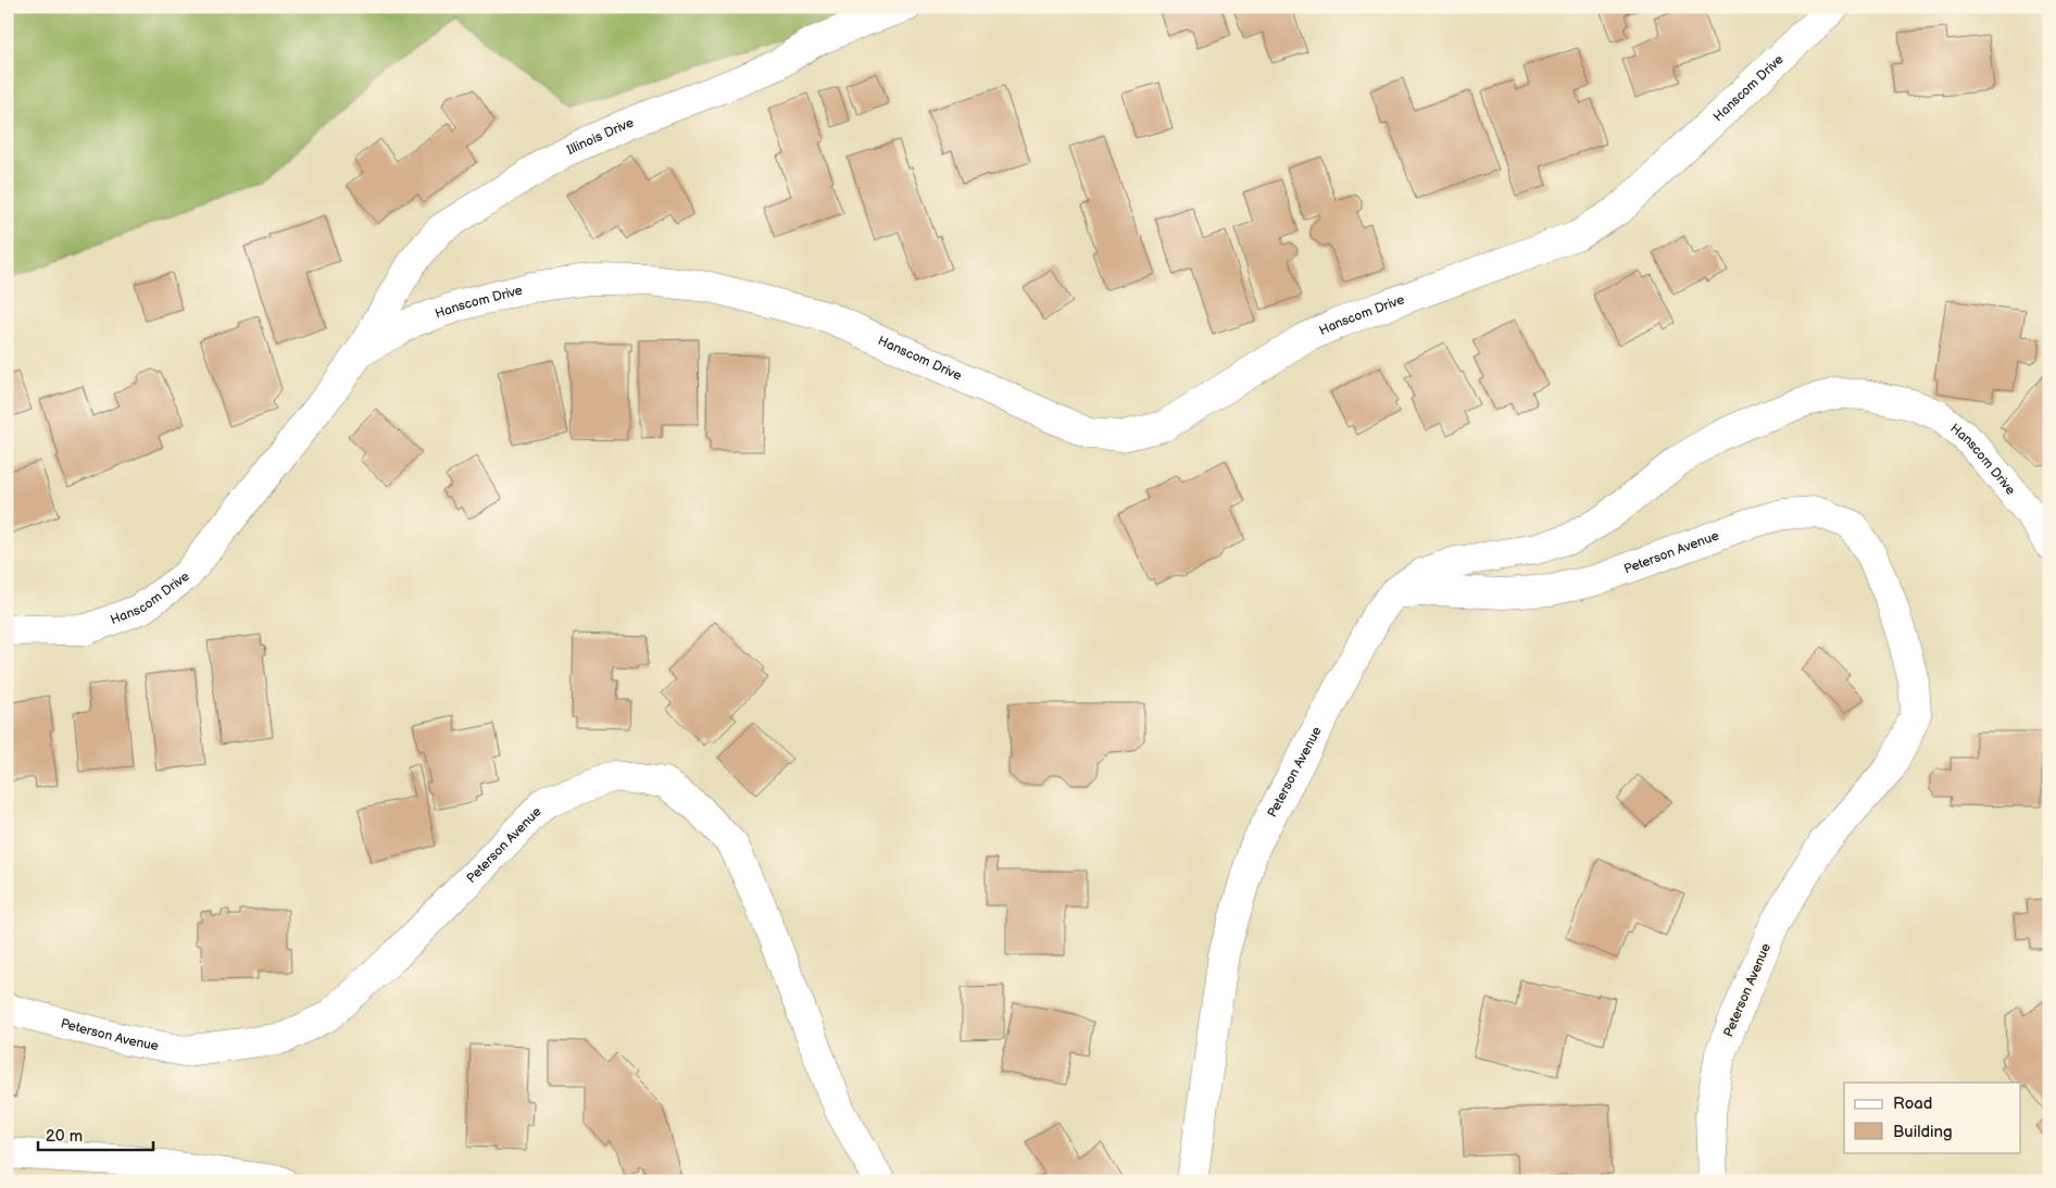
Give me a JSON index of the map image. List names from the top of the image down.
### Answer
{
  "streets": {
    "street": ["Hanscom Drive", "Illinois Drive", "Peterson Avenue"]
  },
  "crossings": [
    ["Hanscom Drive", "Illinois Drive"],
    ["Hanscom Drive", "Peterson Avenue"]
  ],
  "legend": ["Road", "Building"],
  "scale_bar": "20 m"
}
